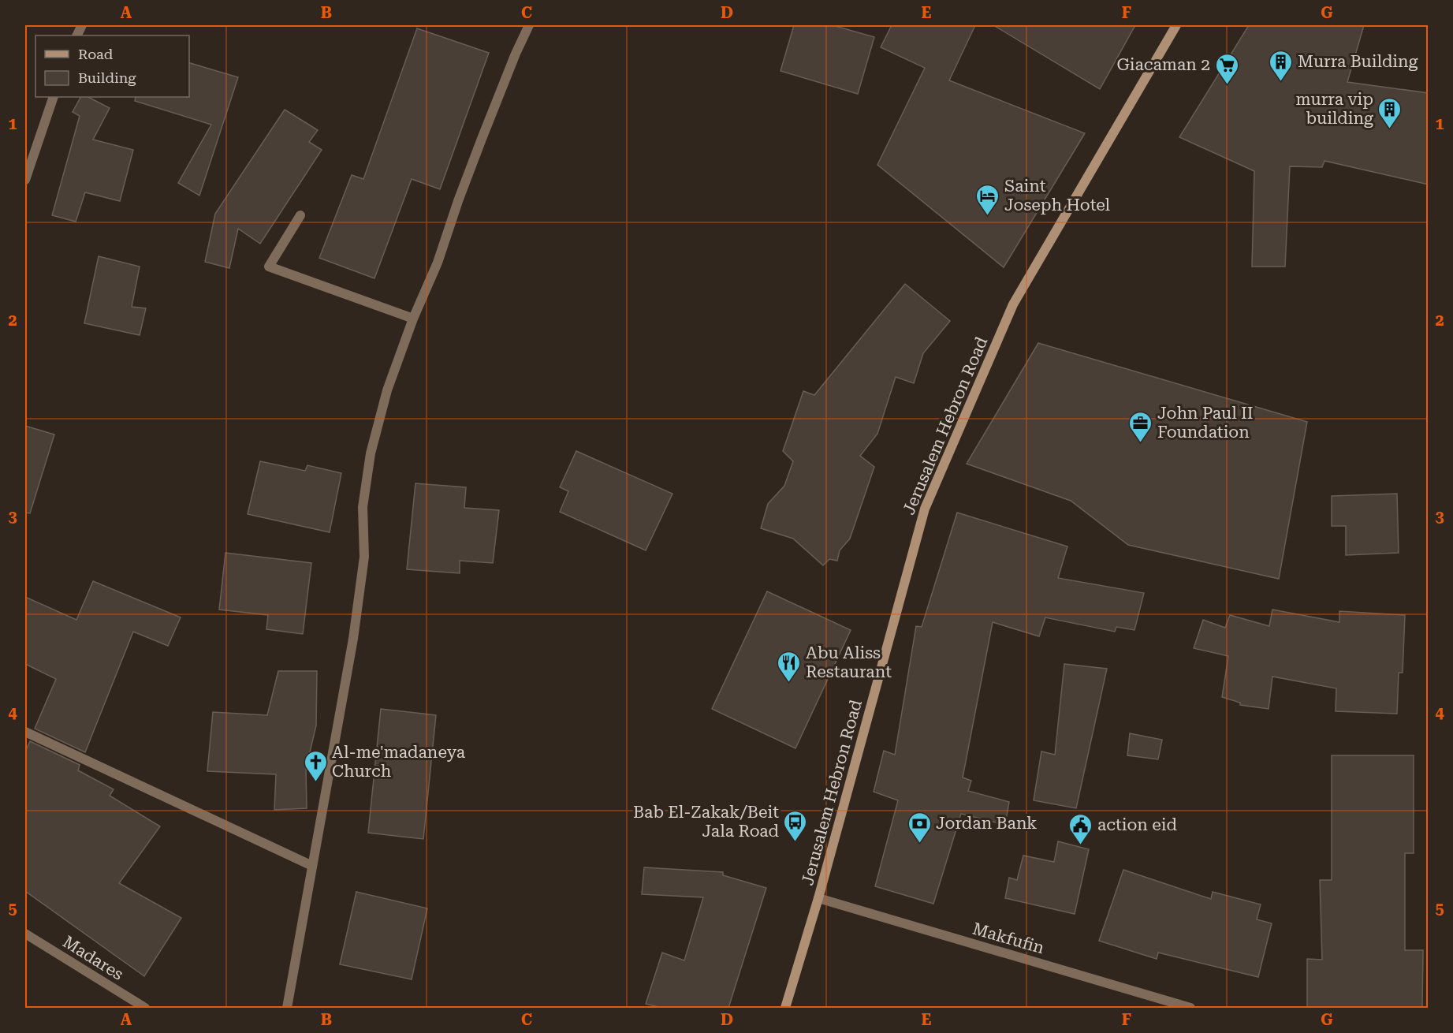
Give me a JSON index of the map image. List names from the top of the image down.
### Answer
{
  "streets": {
    "main road": ["Jerusalem Hebron Road"],
    "street": ["Makfufin", "Madares"]
  },
  "crossings": [
    ["Jerusalem Hebron Road", "Makfufin"]
  ],
  "places": {
    "building": ["Murra Building", "murra vip building"],
    "supermarket": ["Giacaman 2"],
    "hotel": ["Saint Joseph Hotel"],
    "office": ["John Paul II Foundation"],
    "restaurant": ["Abu Aliss Restaurant"],
    "church": ["Al-me'madaneya Church"],
    "bus stop": ["Bab El-Zakak/Beit Jala Road"],
    "bank": ["Jordan Bank"],
    "public building": ["action eid"]
  },
  "legend": ["Road", "Building"],
  "grid": {
    "columns": [
      "A",
      "B",
      "C",
      "D",
      "E",
      "F",
      "G"
    ],
    "rows": [
      "1",
      "2",
      "3",
      "4",
      "5"
    ]
  }
}
